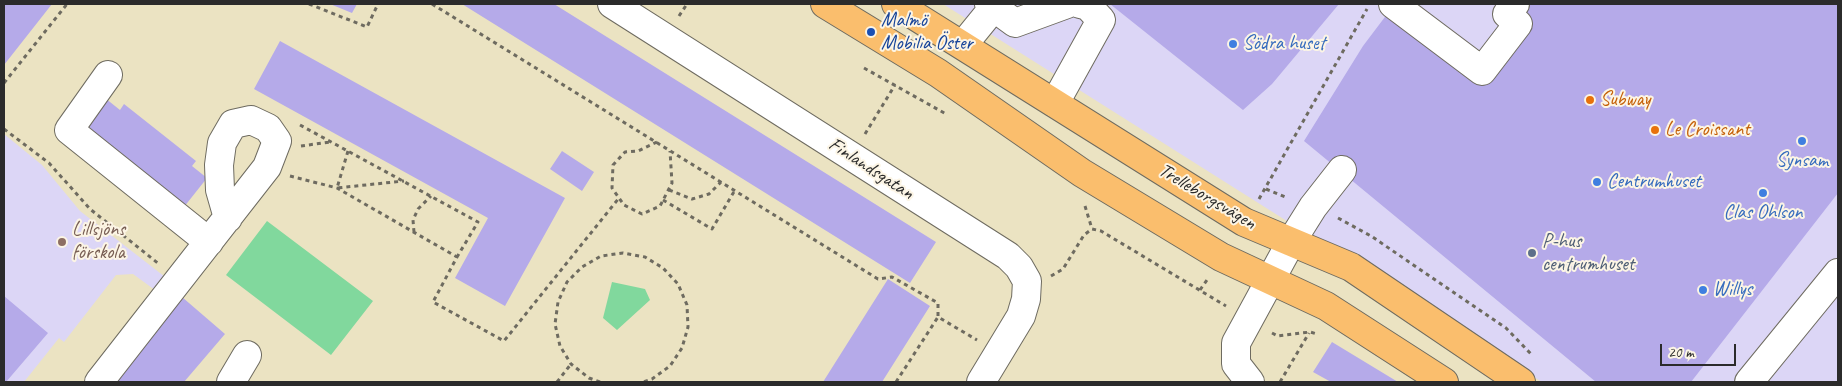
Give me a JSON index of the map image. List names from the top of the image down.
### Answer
{
  "streets": {
    "main road": ["Trelleborgsvägen"],
    "street": ["Finlandsgatan"]
  },
  "places": [
    "Malmö Mobilia Öster",
    "Södra huset",
    "Subway",
    "Le Croissant",
    "Synsam",
    "Centrumhuset",
    "Clas Ohlson",
    "Lillsjöns förskola",
    "P-hus centrumhuset",
    "Willys"
  ],
  "scale_bar": "20 m"
}
